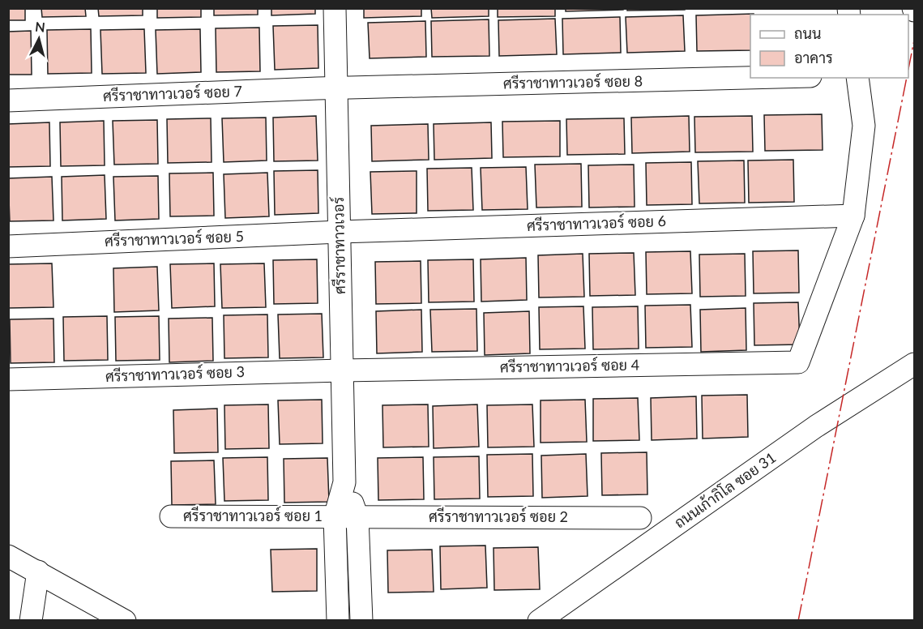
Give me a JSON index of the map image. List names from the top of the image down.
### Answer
{
  "streets": {
    "street": [
      "ศรีราชาทาวเวอร์ ซอย 8",
      "ศรีราชาทาวเวอร์ ซอย 7",
      "ศรีราชาทาวเวอร์ ซอย 6",
      "ศรีราชาทาวเวอร์ ซอย 5",
      "ศรีราชาทาวเวอร์",
      "ศรีราชาทาวเวอร์ ซอย 4",
      "ศรีราชาทาวเวอร์ ซอย 3",
      "ถนนเก้ากิโล ซอย 31",
      "ศรีราชาทาวเวอร์ ซอย 1",
      "ศรีราชาทาวเวอร์ ซอย 2"
    ]
  },
  "crossings": [
    ["ศรีราชาทาวเวอร์ ซอย 8", "ศรีราชาทาวเวอร์ ซอย 7"],
    ["ศรีราชาทาวเวอร์ ซอย 8", "ศรีราชาทาวเวอร์"],
    ["ศรีราชาทาวเวอร์ ซอย 7", "ศรีราชาทาวเวอร์"],
    ["ศรีราชาทาวเวอร์ ซอย 6", "ศรีราชาทาวเวอร์ ซอย 5"],
    ["ศรีราชาทาวเวอร์ ซอย 6", "ศรีราชาทาวเวอร์"],
    ["ศรีราชาทาวเวอร์ ซอย 6", "ศรีราชาทาวเวอร์ ซอย 4"],
    ["ศรีราชาทาวเวอร์ ซอย 5", "ศรีราชาทาวเวอร์"],
    ["ศรีราชาทาวเวอร์", "ศรีราชาทาวเวอร์ ซอย 4"],
    ["ศรีราชาทาวเวอร์", "ศรีราชาทาวเวอร์ ซอย 3"],
    ["ศรีราชาทาวเวอร์", "ศรีราชาทาวเวอร์ ซอย 1"],
    ["ศรีราชาทาวเวอร์", "ศรีราชาทาวเวอร์ ซอย 2"],
    ["ศรีราชาทาวเวอร์ ซอย 4", "ศรีราชาทาวเวอร์ ซอย 3"],
    ["ศรีราชาทาวเวอร์ ซอย 1", "ศรีราชาทาวเวอร์ ซอย 2"]
  ],
  "legend": ["ถนน", "อาคาร"],
  "north": "top"
}
